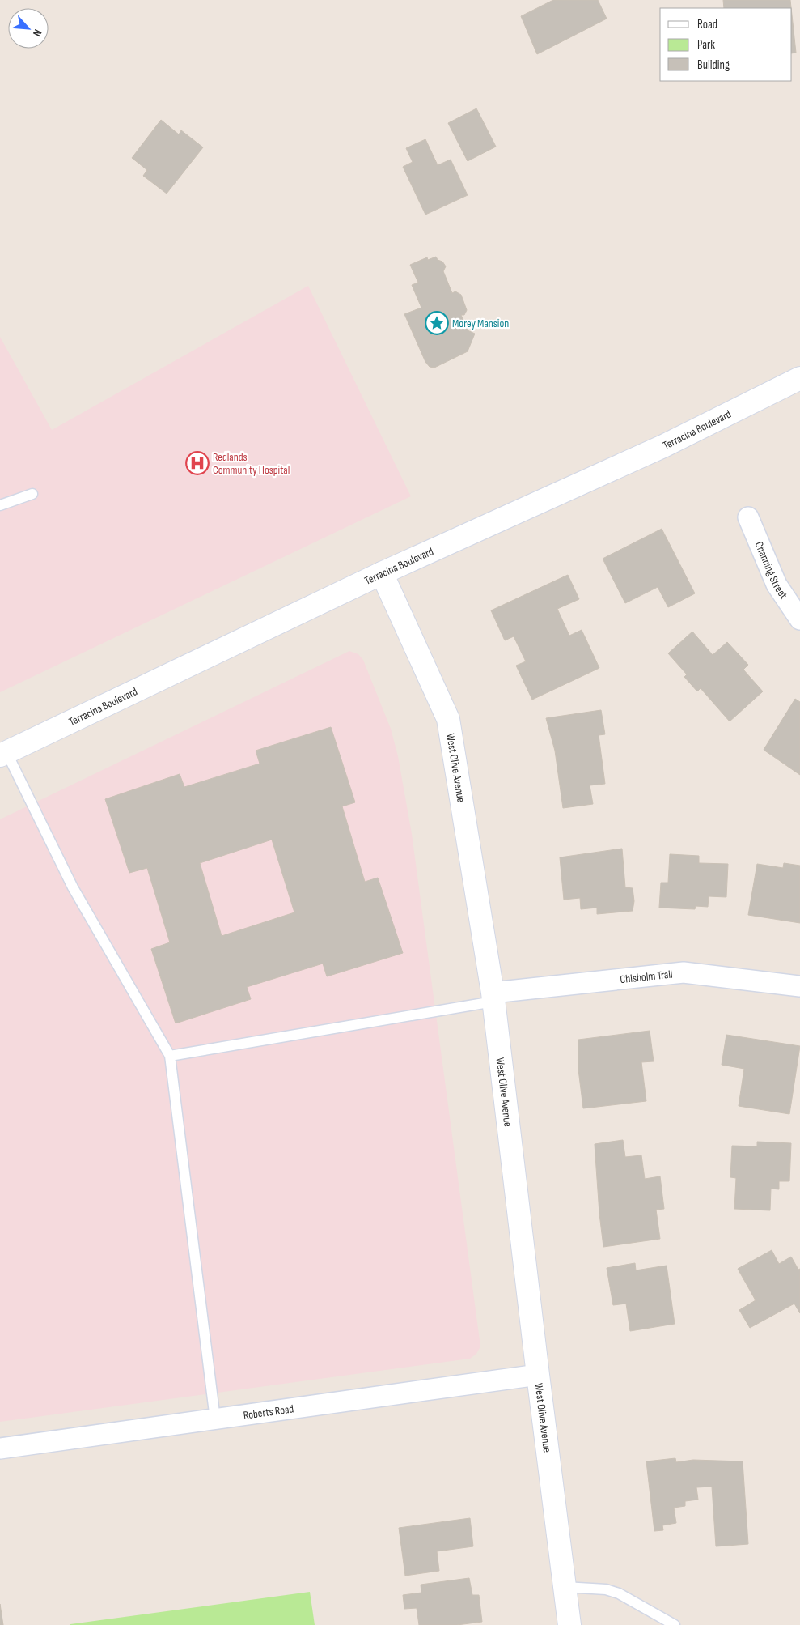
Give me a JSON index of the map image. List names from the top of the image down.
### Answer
{
  "streets": {
    "street": [
      "Terracina Boulevard",
      "Channing Street",
      "West Olive Avenue",
      "Chisholm Trail",
      "Roberts Road"
    ]
  },
  "crossings": [
    ["Terracina Boulevard", "West Olive Avenue"],
    ["West Olive Avenue", "Chisholm Trail"],
    ["West Olive Avenue", "Roberts Road"]
  ],
  "places": {
    "place": ["Morey Mansion"],
    "hospital": ["Redlands Community Hospital"]
  },
  "legend": ["Road", "Park", "Building"],
  "north": "bottom right"
}
